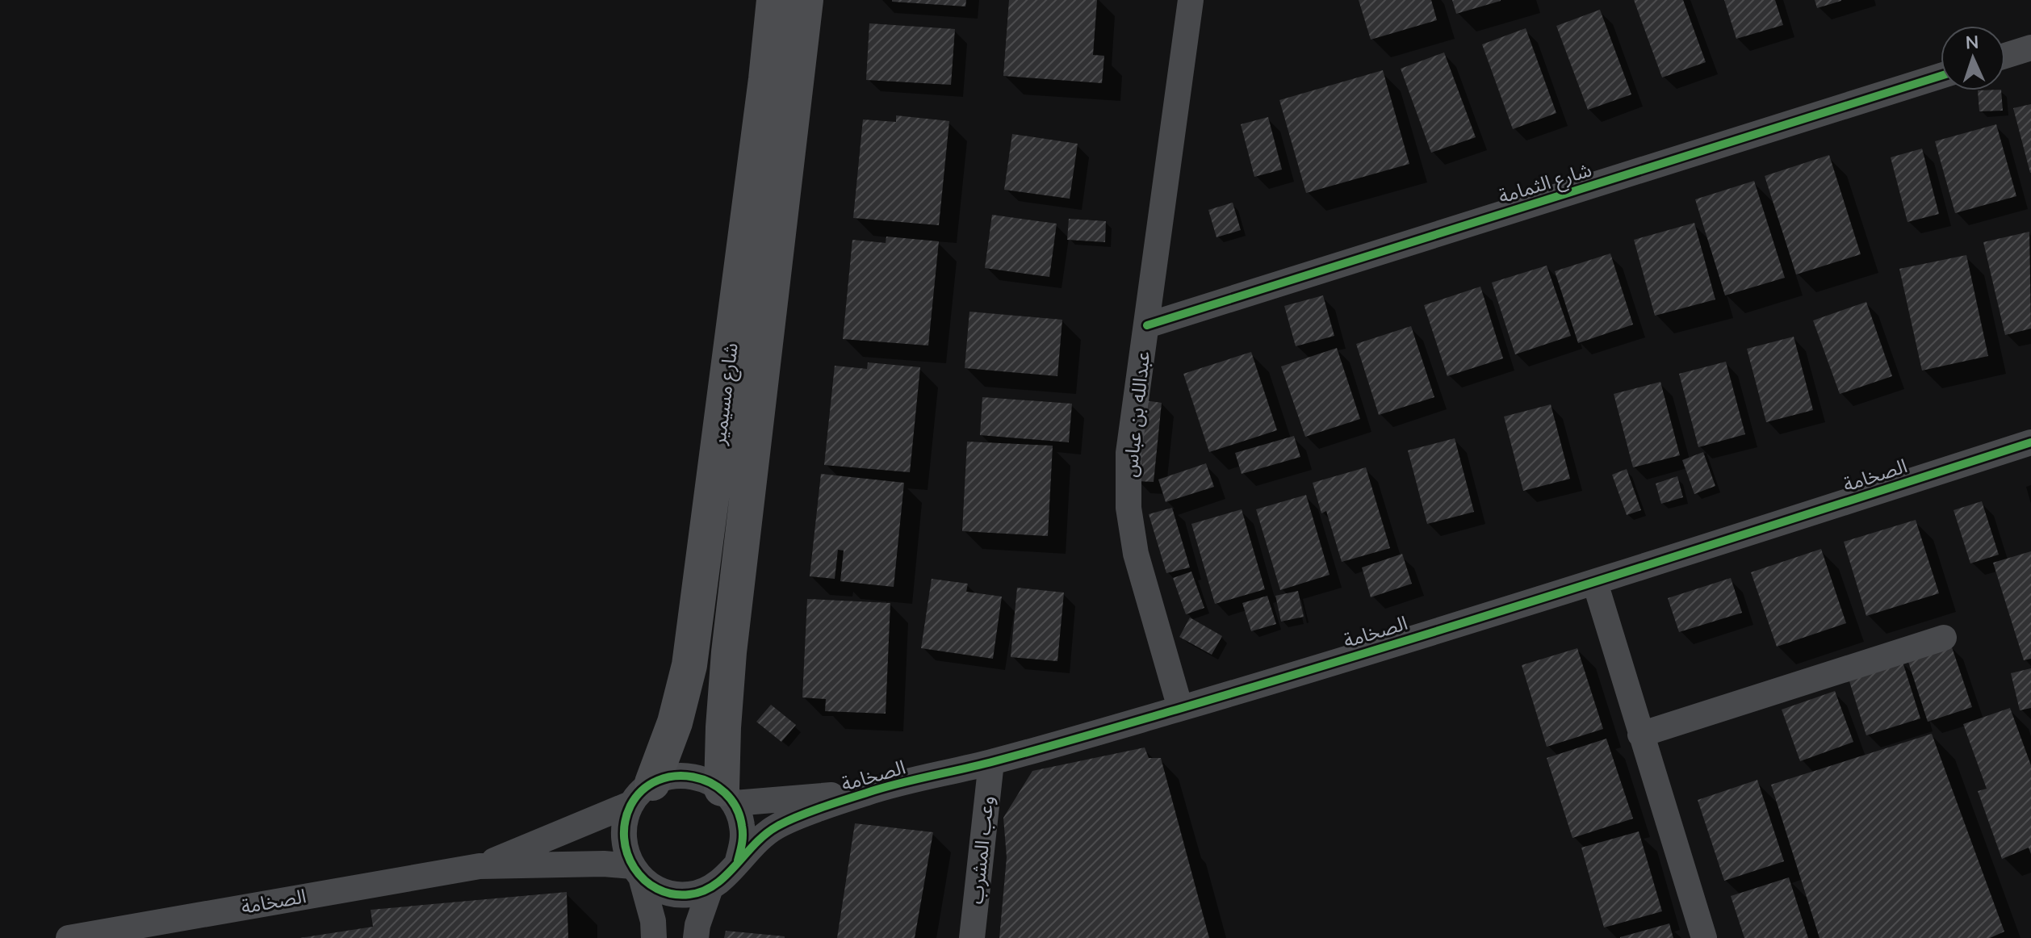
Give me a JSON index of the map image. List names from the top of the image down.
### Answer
{
  "streets": {
    "street": [
      "شارع الثمامة",
      "شارع مسيمير",
      "عبدالله بن عباس",
      "الصخامة",
      "وعب المشرب"
    ]
  },
  "crossings": [
    ["شارع الثمامة", "عبدالله بن عباس"],
    ["شارع مسيمير", "الصخامة"],
    ["عبدالله بن عباس", "الصخامة"],
    ["الصخامة", "وعب المشرب"]
  ],
  "north": "top"
}
